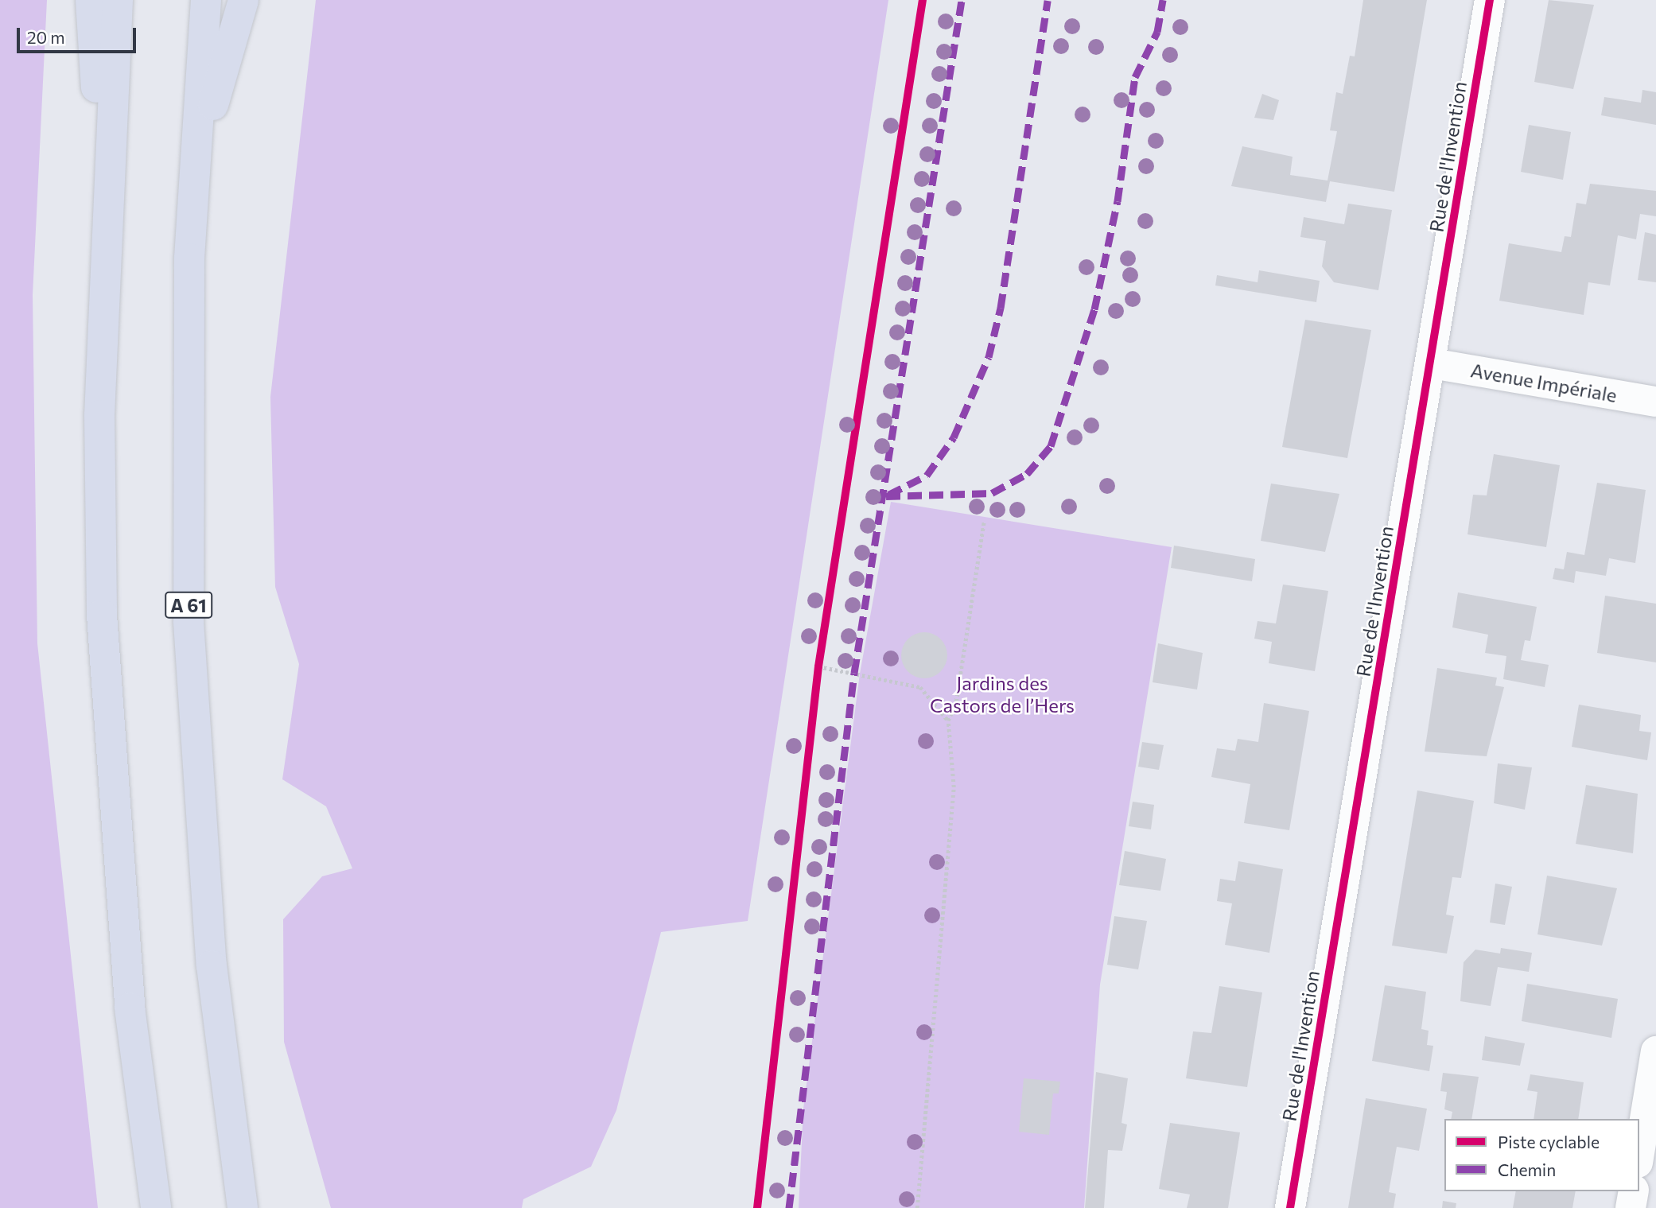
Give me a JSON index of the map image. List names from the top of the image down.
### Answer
{
  "streets": {
    "highway": ["A 61"],
    "street": ["Rue de l'Invention", "Avenue Impériale"]
  },
  "crossings": [
    ["Rue de l'Invention", "Avenue Impériale"]
  ],
  "parks": ["Jardins des Castors de l’Hers"],
  "legend": ["Piste cyclable", "Chemin"],
  "scale_bar": "20 m"
}
